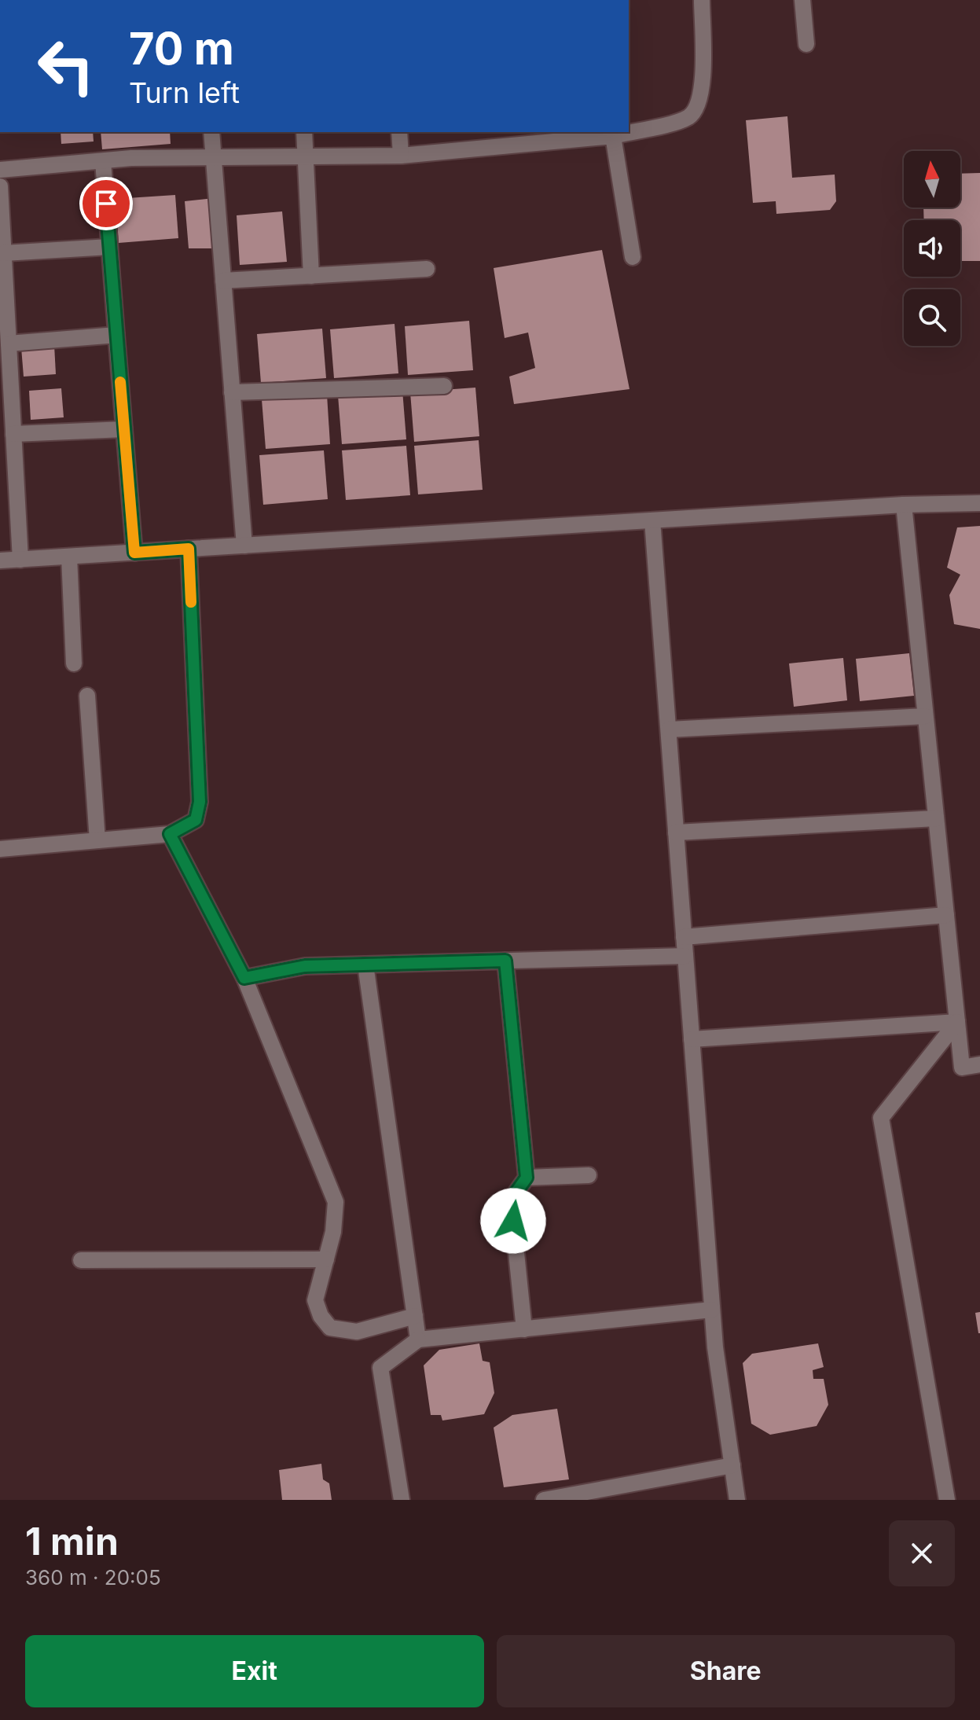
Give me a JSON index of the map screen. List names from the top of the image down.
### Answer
{
  "north": "top",
  "page": {
    "turn": ["70 m", "Turn left"],
    "heading": ["1 min", "360 m · 20:05"],
    "buttons": ["Exit", "Share"]
  }
}
